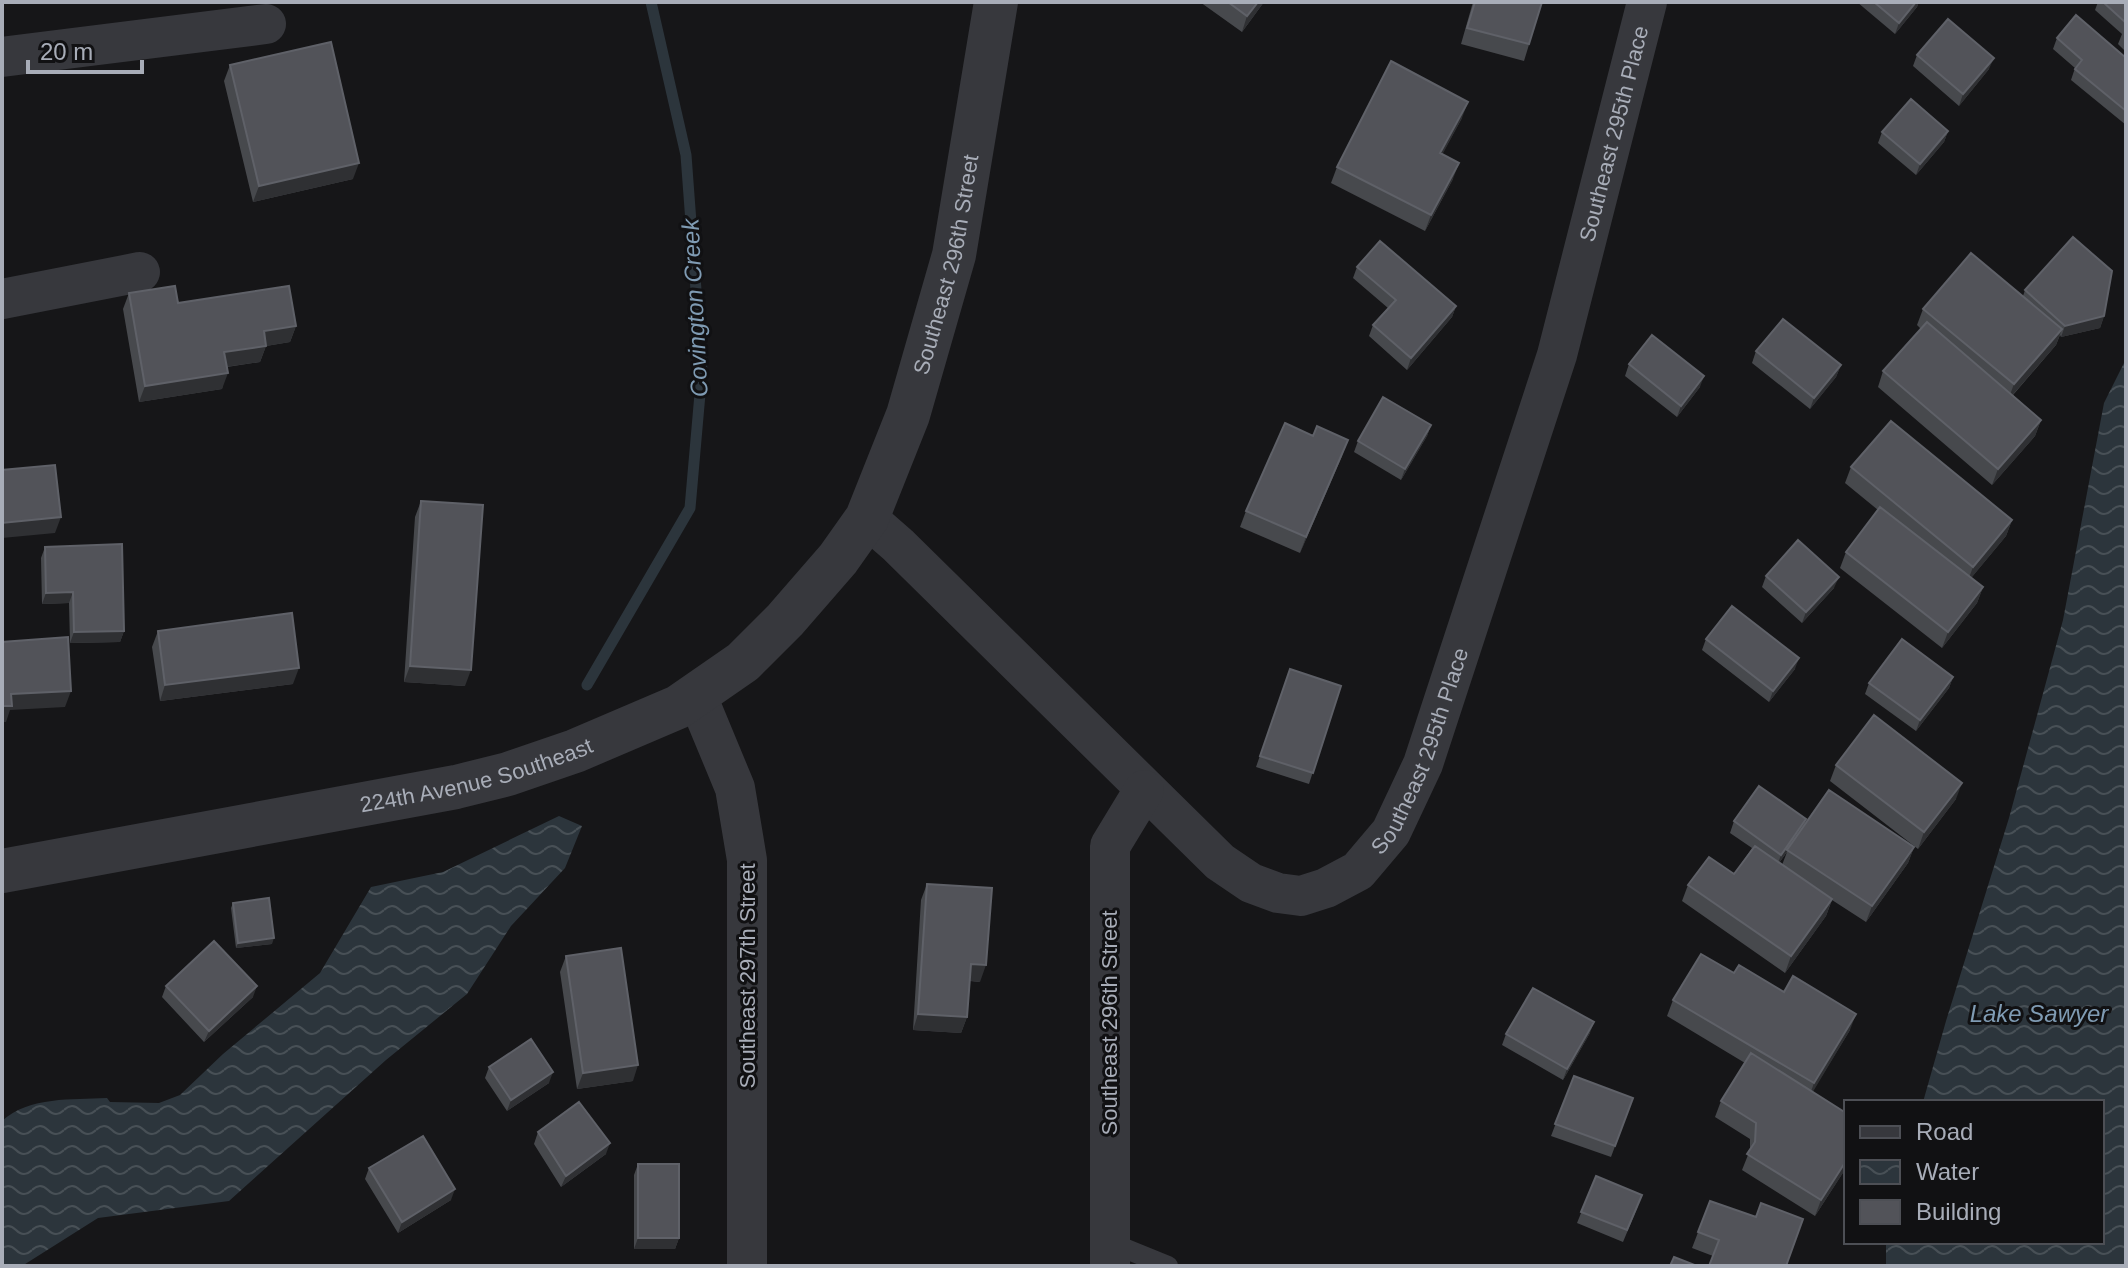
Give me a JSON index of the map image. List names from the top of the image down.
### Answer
{
  "streets": {
    "street": [
      "Southeast 295th Place",
      "Southeast 296th Street",
      "224th Avenue Southeast",
      "Southeast 297th Street"
    ]
  },
  "crossings": [
    ["Southeast 295th Place", "Southeast 296th Street"],
    ["Southeast 295th Place", "224th Avenue Southeast"],
    ["Southeast 296th Street", "224th Avenue Southeast"],
    ["224th Avenue Southeast", "Southeast 297th Street"]
  ],
  "water": ["Covington Creek", "Lake Sawyer"],
  "legend": ["Road", "Water", "Building"],
  "scale_bar": "20 m"
}
